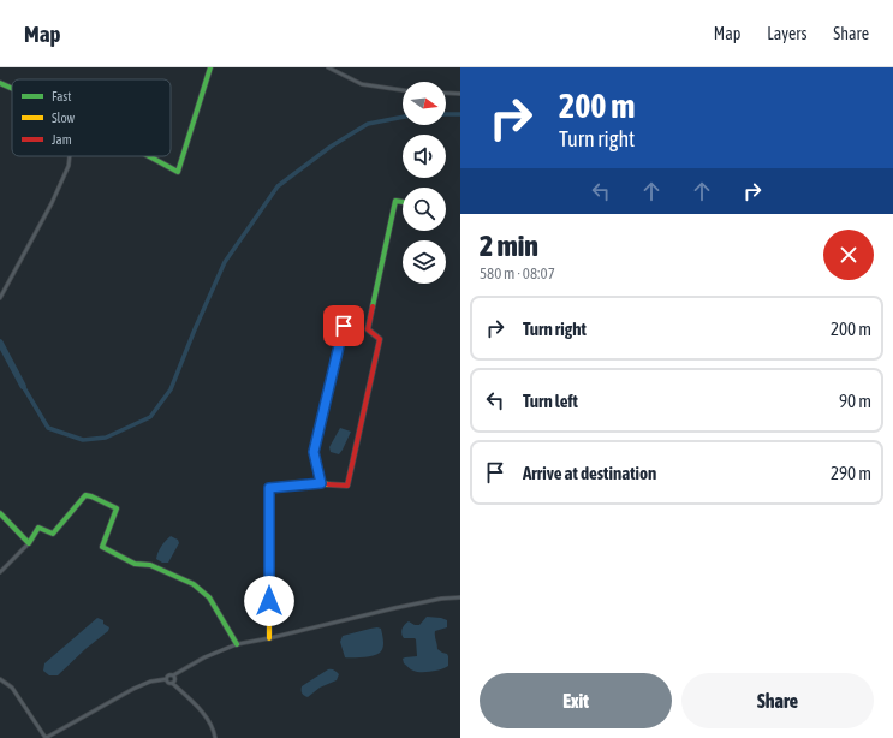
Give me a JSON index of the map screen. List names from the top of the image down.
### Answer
{
  "legend": ["Fast", "Slow", "Jam"],
  "north": "right",
  "page": {
    "header": "Map",
    "nav": ["Map", "Layers", "Share"],
    "turn": ["200 m", "Turn right"],
    "heading": ["2 min", "580 m · 08:07"],
    "list": [
      {
        "name": "Turn right",
        "value": "200 m"
      },
      {
        "name": "Turn left",
        "value": "90 m"
      },
      {
        "name": "Arrive at destination",
        "value": "290 m"
      }
    ],
    "buttons": ["Exit", "Share"]
  }
}
